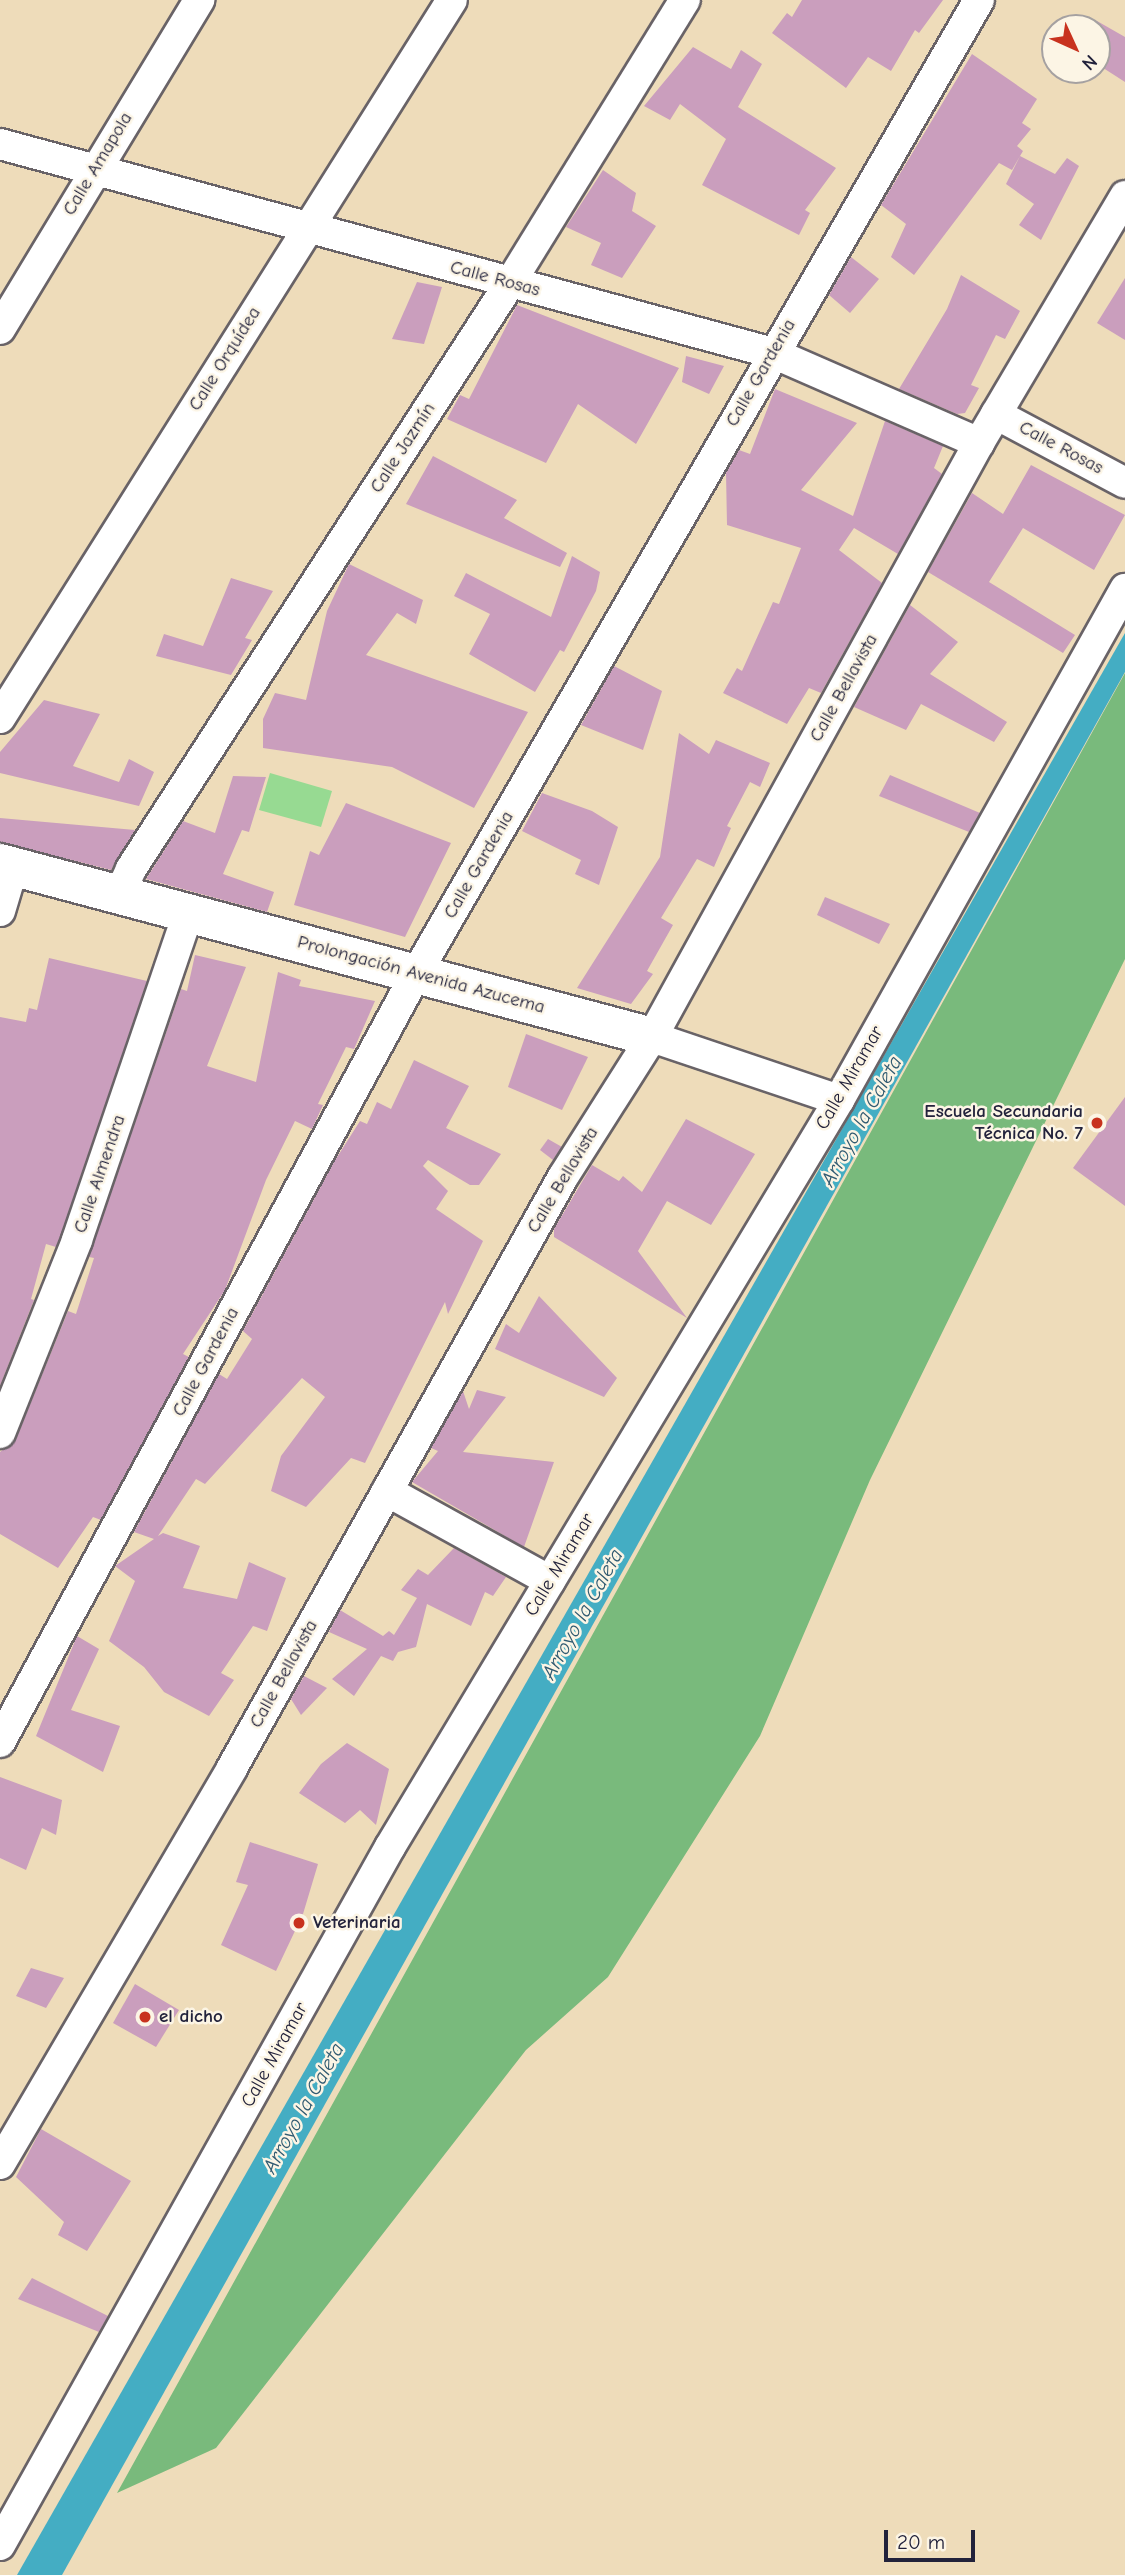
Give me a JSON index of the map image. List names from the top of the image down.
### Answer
{
  "streets": {
    "street": [
      "Calle Amapola",
      "Calle Rosas",
      "Calle Orquídea",
      "Calle Gardenia",
      "Calle Jazmín",
      "Calle Bellavista",
      "Prolongación Avenida Azucema",
      "Calle Miramar",
      "Calle Almendra"
    ]
  },
  "crossings": [
    ["Calle Amapola", "Calle Rosas"],
    ["Calle Rosas", "Calle Orquídea"],
    ["Calle Rosas", "Calle Gardenia"],
    ["Calle Rosas", "Calle Jazmín"],
    ["Calle Rosas", "Calle Bellavista"],
    ["Calle Gardenia", "Prolongación Avenida Azucema"],
    ["Calle Jazmín", "Prolongación Avenida Azucema"],
    ["Calle Bellavista", "Prolongación Avenida Azucema"],
    ["Prolongación Avenida Azucema", "Calle Miramar"],
    ["Prolongación Avenida Azucema", "Calle Almendra"]
  ],
  "water": ["Arroyo la Caleta"],
  "places": ["Escuela Secundaria Técnica No. 7", "Veterinaria", "el dicho"],
  "scale_bar": "20 m",
  "north": "bottom right"
}
